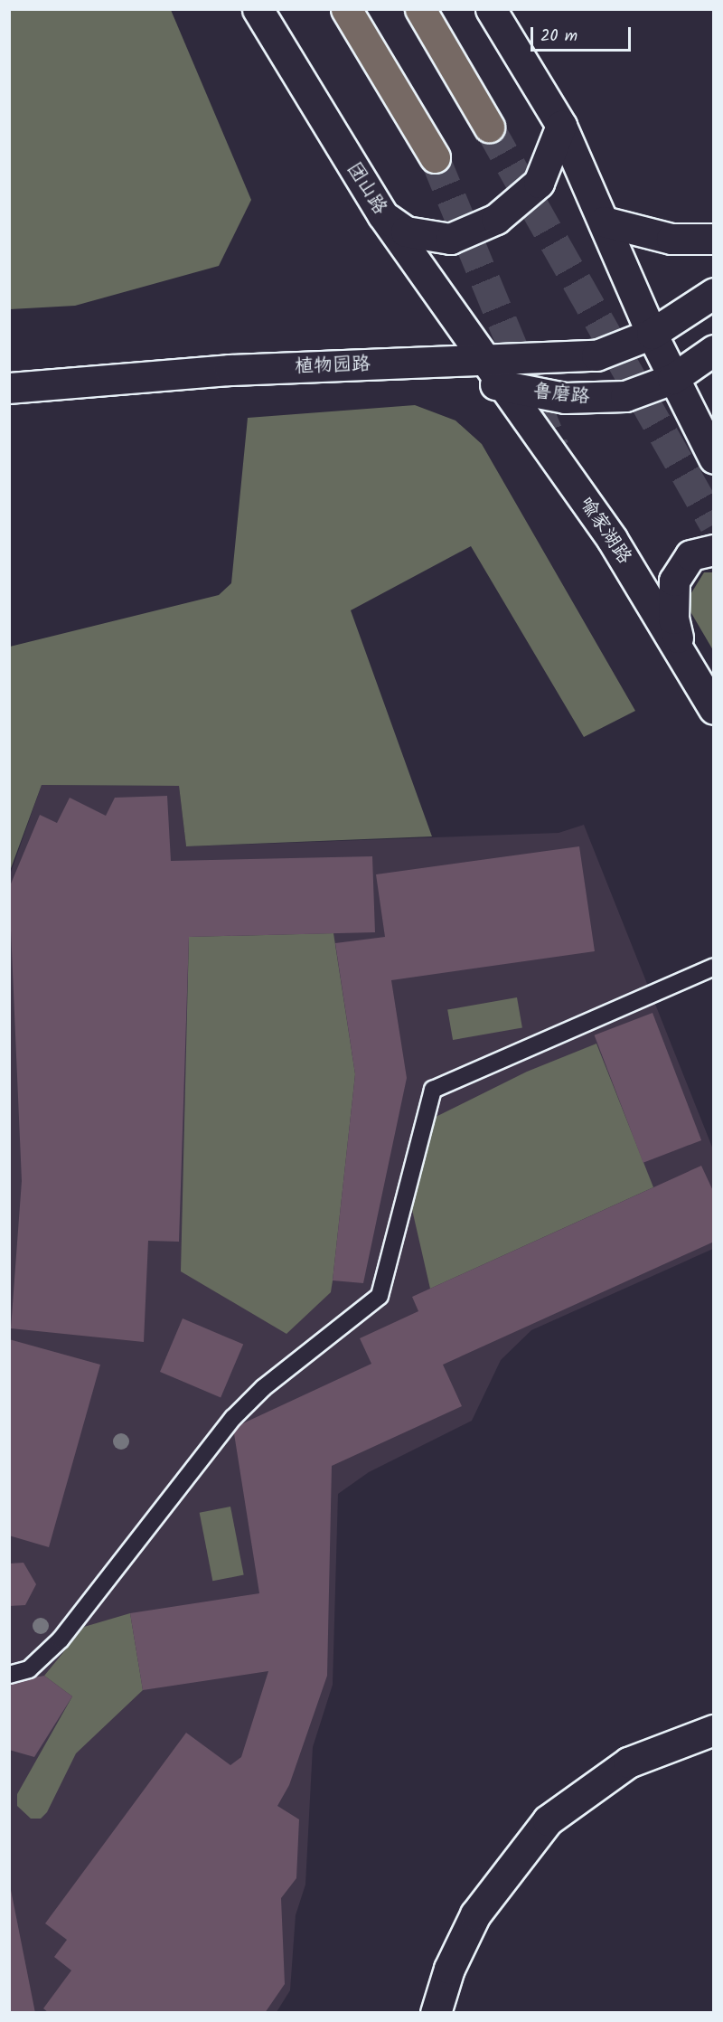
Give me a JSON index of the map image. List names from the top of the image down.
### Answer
{
  "streets": {
    "main road": [
      "团山路",
      "植物园路",
      "鲁磨路",
      "喻家湖路"
    ]
  },
  "crossings": [
    ["团山路", "植物园路"],
    ["团山路", "喻家湖路"],
    ["植物园路", "鲁磨路"],
    ["植物园路", "喻家湖路"],
    ["鲁磨路", "喻家湖路"]
  ],
  "scale_bar": "20 m"
}
